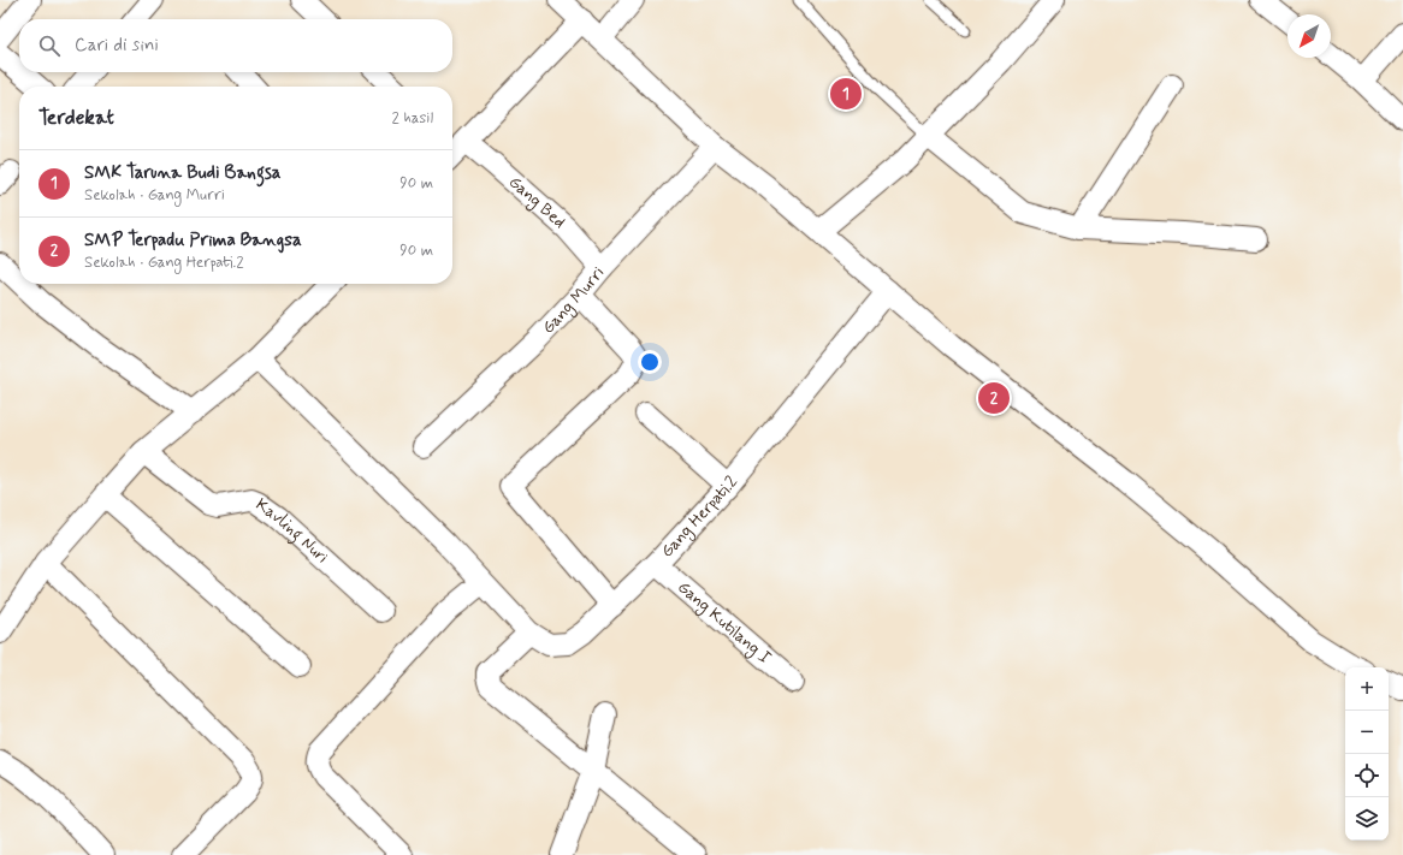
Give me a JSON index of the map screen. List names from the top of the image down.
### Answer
{
  "streets": {
    "street": [
      "Gang Bed",
      "Gang Murri",
      "Gang Herpati.2",
      "Kavling Nuri",
      "Gang Kutilang I"
    ]
  },
  "crossings": [
    ["Gang Bed", "Gang Murri"],
    ["Gang Herpati.2", "Gang Kutilang I"]
  ],
  "north": "bottom left",
  "page": {
    "search": "Cari di sini",
    "pins": ["1", "2"],
    "heading": ["Terdekat", "2 hasil"],
    "list": [
      {
        "mark": "1",
        "name": "SMK Taruna Budi Bangsa",
        "note": "Sekolah · Gang Murri",
        "value": "90 m"
      },
      {
        "mark": "2",
        "name": "SMP Terpadu Prima Bangsa",
        "note": "Sekolah · Gang Herpati.2",
        "value": "90 m"
      }
    ],
    "map_buttons": ["+", "−"]
  }
}
